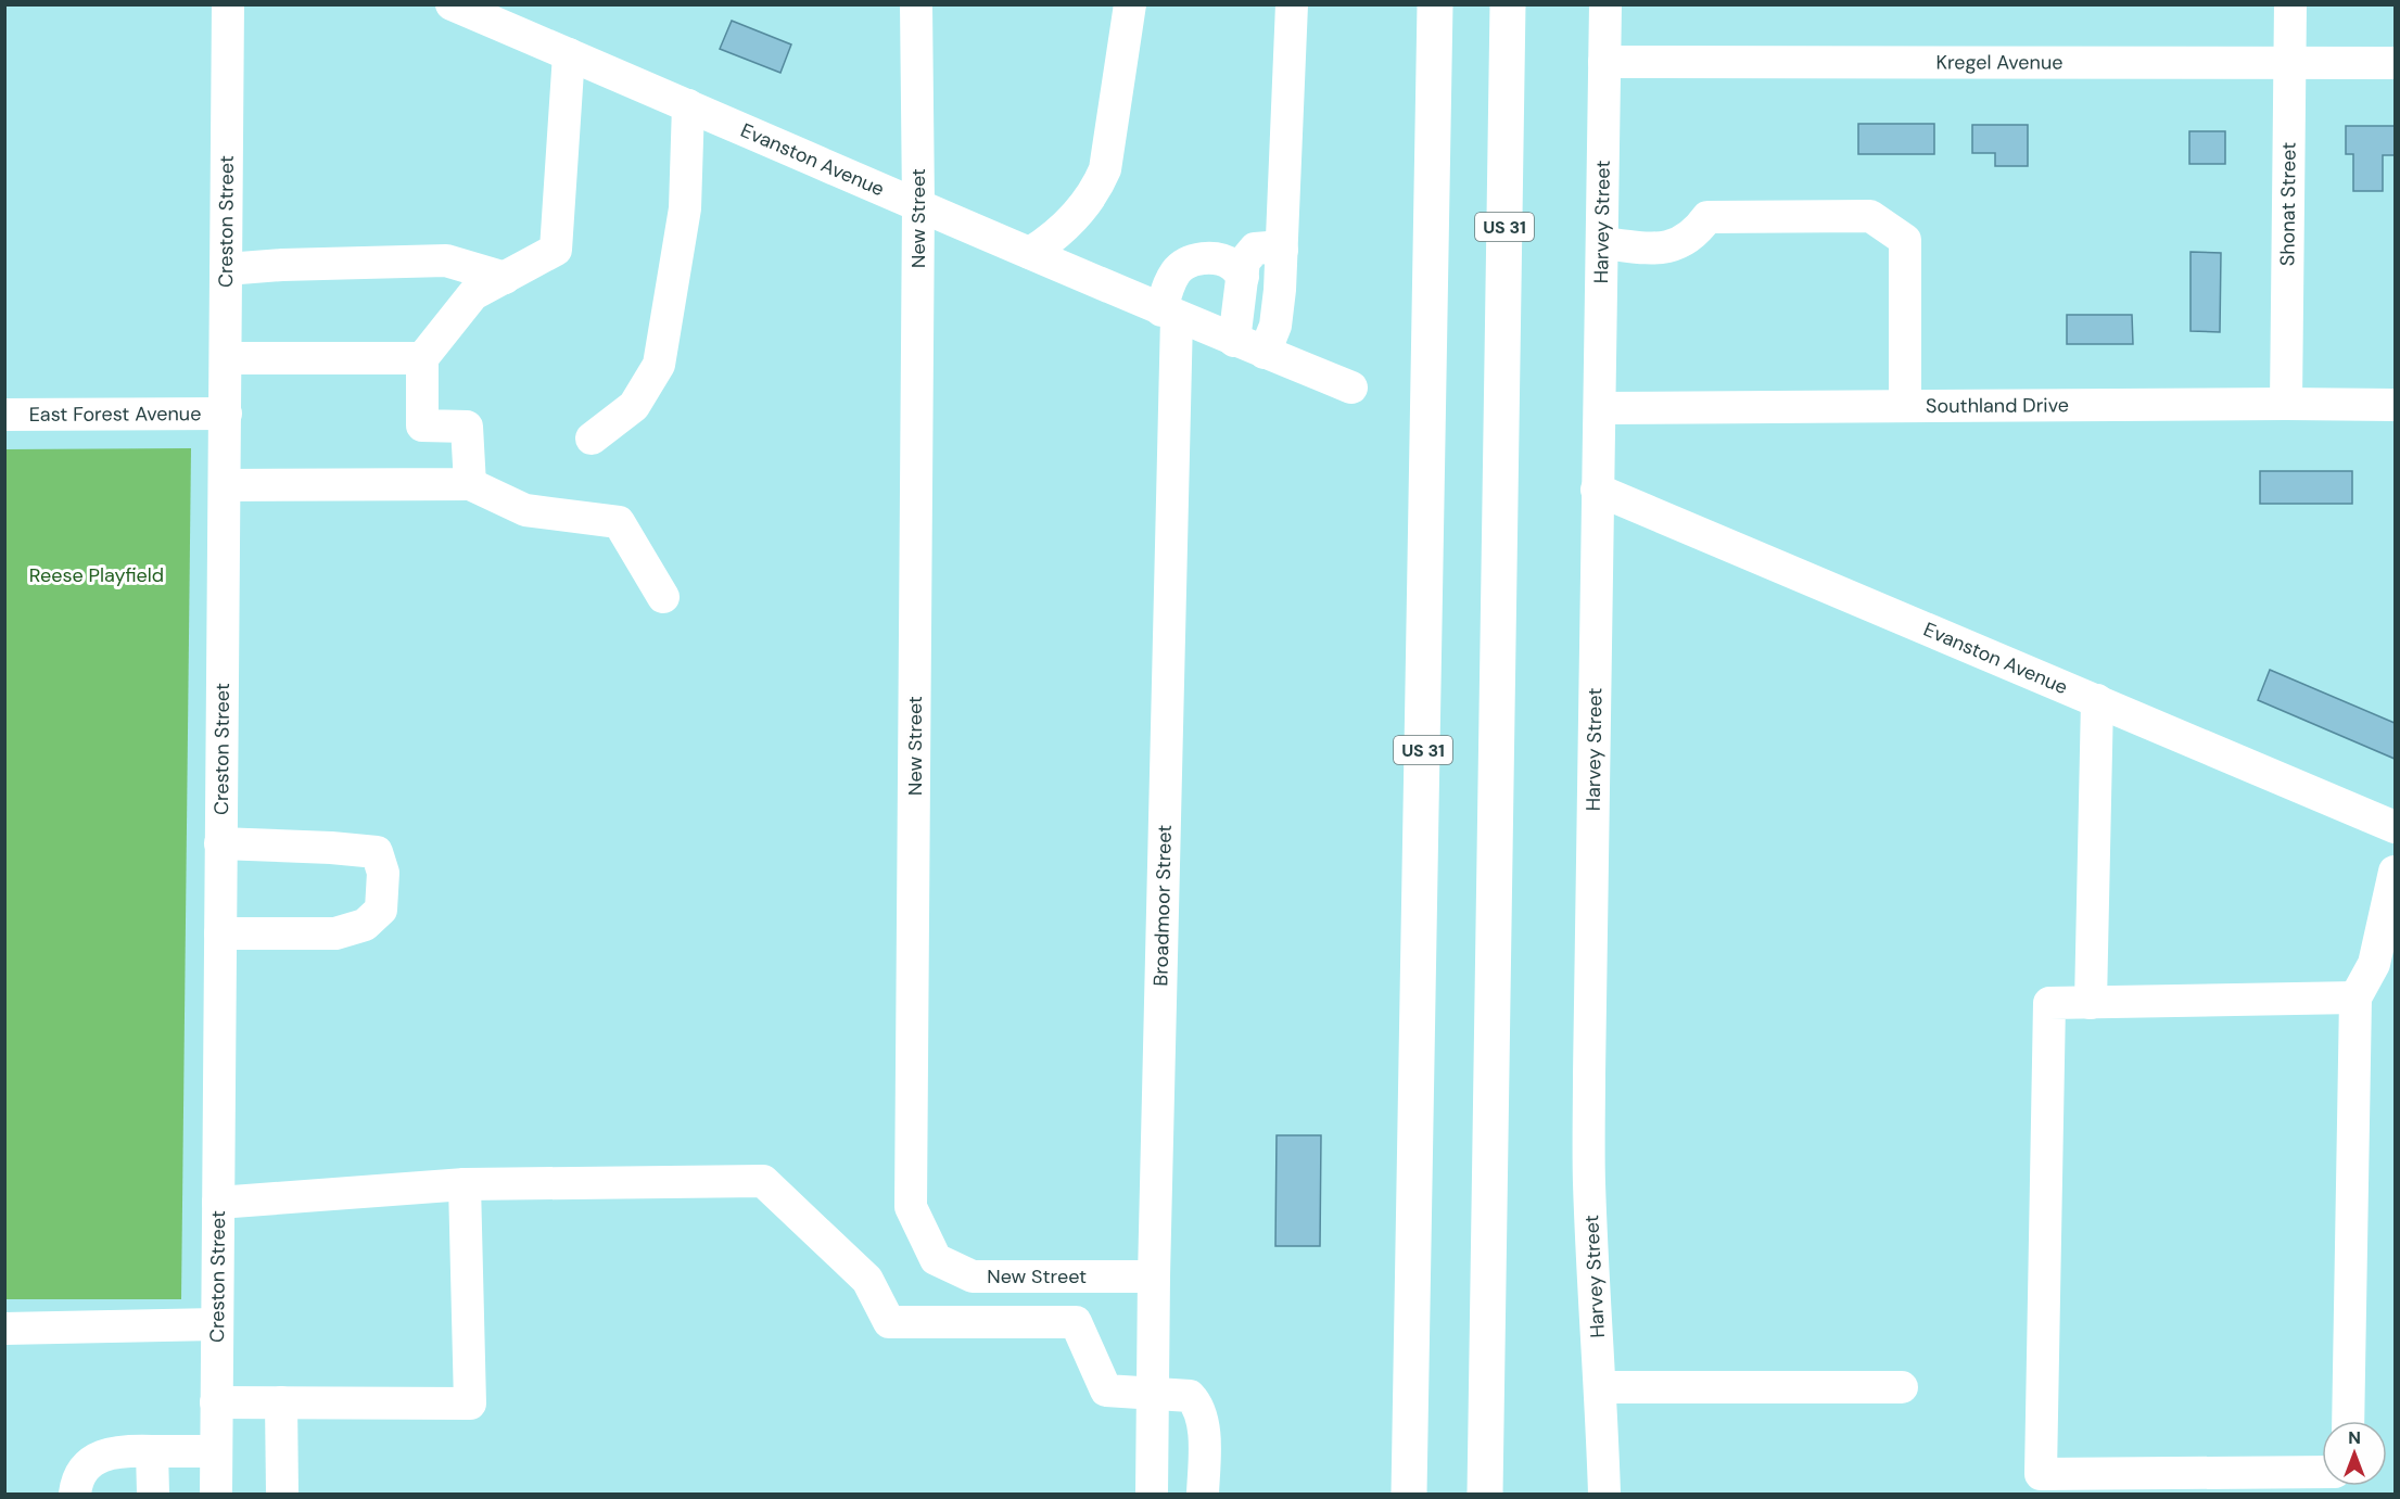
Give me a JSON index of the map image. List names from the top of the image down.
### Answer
{
  "streets": {
    "highway": ["US 31"],
    "street": [
      "Kregel Avenue",
      "Evanston Avenue",
      "Shonat Street",
      "New Street",
      "Creston Street",
      "Harvey Street",
      "Southland Drive",
      "East Forest Avenue",
      "Broadmoor Street"
    ]
  },
  "crossings": [
    ["Kregel Avenue", "Shonat Street"],
    ["Kregel Avenue", "Harvey Street"],
    ["Evanston Avenue", "New Street"],
    ["Evanston Avenue", "Harvey Street"],
    ["Evanston Avenue", "Broadmoor Street"],
    ["Shonat Street", "Southland Drive"],
    ["New Street", "Broadmoor Street"],
    ["Creston Street", "East Forest Avenue"],
    ["Harvey Street", "Southland Drive"]
  ],
  "parks": ["Reese Playfield"],
  "north": "top"
}
